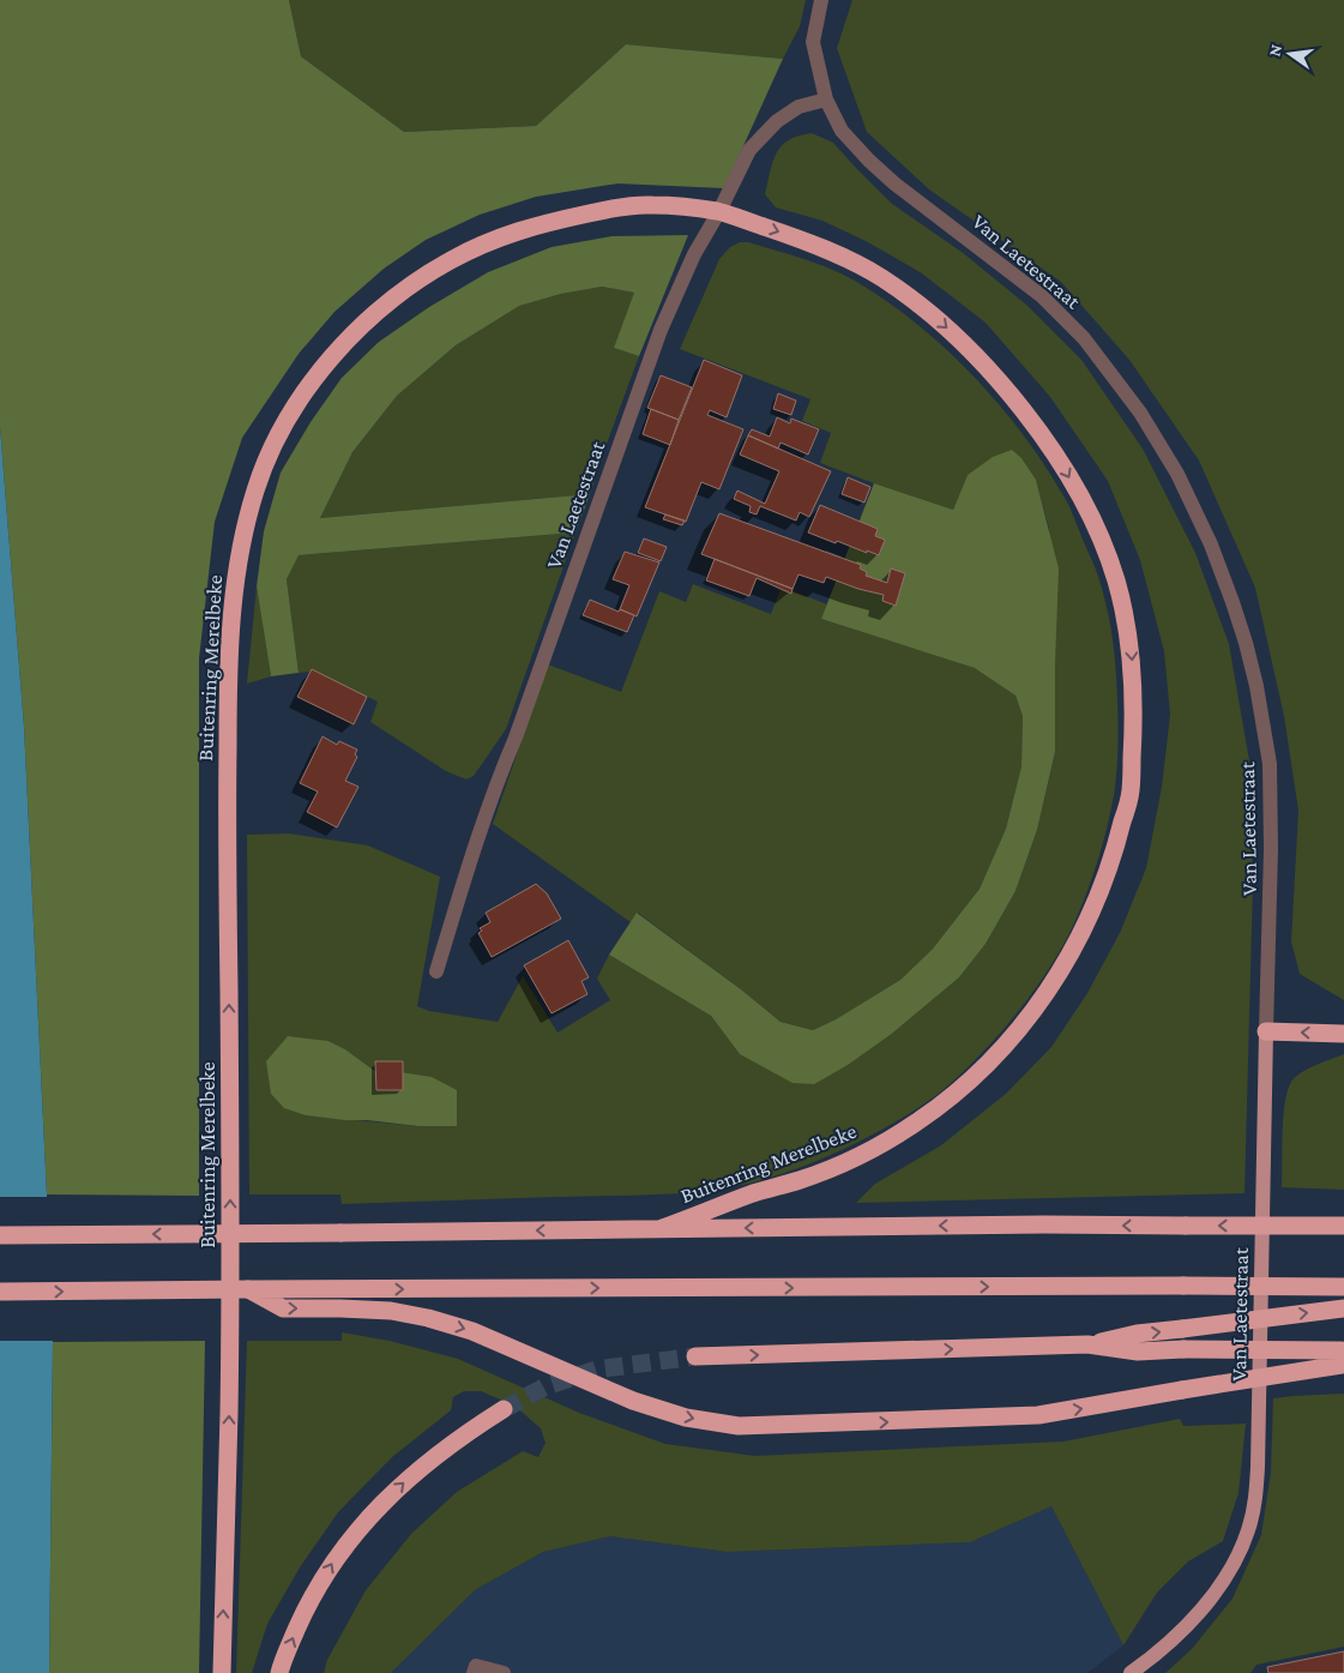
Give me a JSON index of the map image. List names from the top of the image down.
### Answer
{
  "streets": {
    "highway": ["Buitenring Merelbeke"],
    "main road": ["Van Laetestraat"]
  },
  "crossings": [
    ["Van Laetestraat", "Buitenring Merelbeke"]
  ],
  "north": "left"
}
